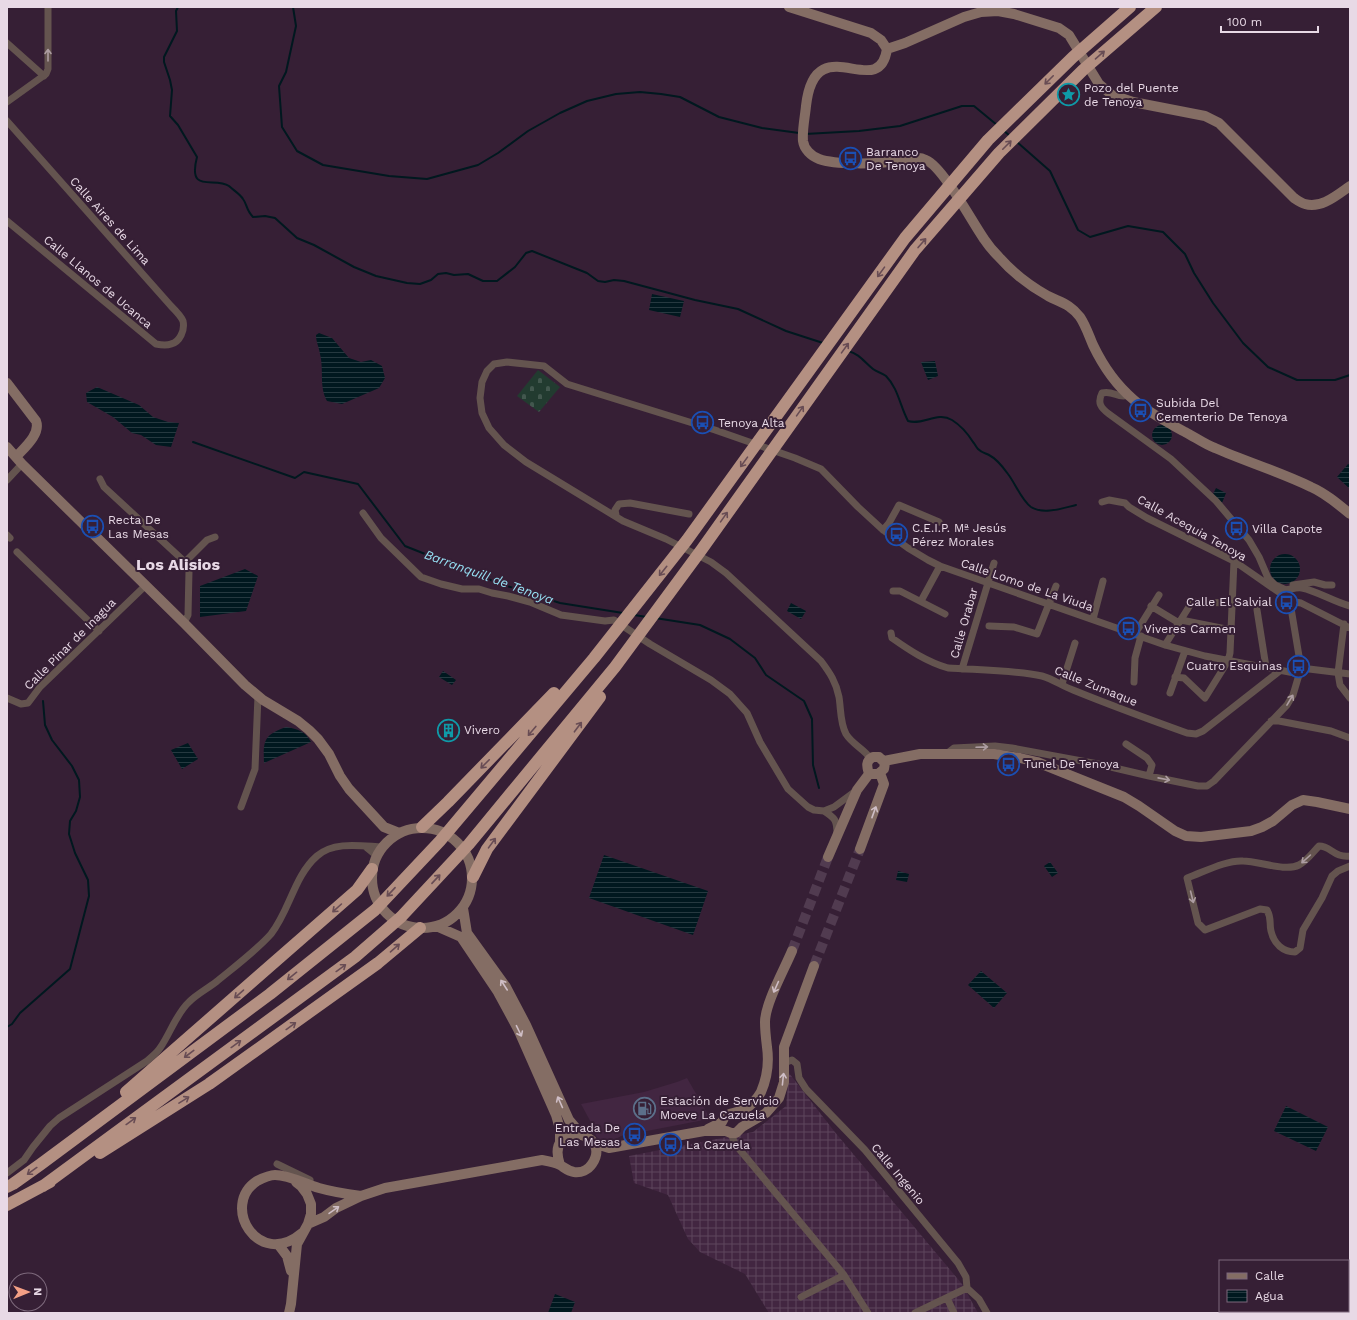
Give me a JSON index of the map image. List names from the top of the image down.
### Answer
{
  "streets": {
    "street": [
      "Calle Aires de Lima",
      "Calle Llanos de Ucanca",
      "Calle Acequia Tenoya",
      "Calle Lomo de La Viuda",
      "Calle Orabar",
      "Calle Pinar de Inagua",
      "Calle Zumaque",
      "Calle Ingenio"
    ]
  },
  "crossings": [
    ["Calle Aires de Lima", "Calle Llanos de Ucanca"],
    ["Calle Lomo de La Viuda", "Calle Orabar"],
    ["Calle Lomo de La Viuda", "Calle Zumaque"],
    ["Calle Orabar", "Calle Zumaque"]
  ],
  "districts": ["Los Alisios"],
  "water": ["Barranquill de Tenoya"],
  "places": {
    "place": ["Pozo del Puente de Tenoya"],
    "bus stop": [
      "Barranco De Tenoya",
      "Subida Del Cementerio De Tenoya",
      "Tenoya Alta",
      "Recta De Las Mesas",
      "Villa Capote",
      "C.E.I.P. Mª Jesús Pérez Morales",
      "Calle El Salvial",
      "Viveres Carmen",
      "Cuatro Esquinas",
      "Tunel De Tenoya",
      "Entrada De Las Mesas",
      "La Cazuela"
    ],
    "building": ["Vivero"],
    "fuel station": ["Estación de Servicio Moeve La Cazuela"]
  },
  "legend": ["Calle", "Agua"],
  "scale_bar": "100 m",
  "north": "right"
}
